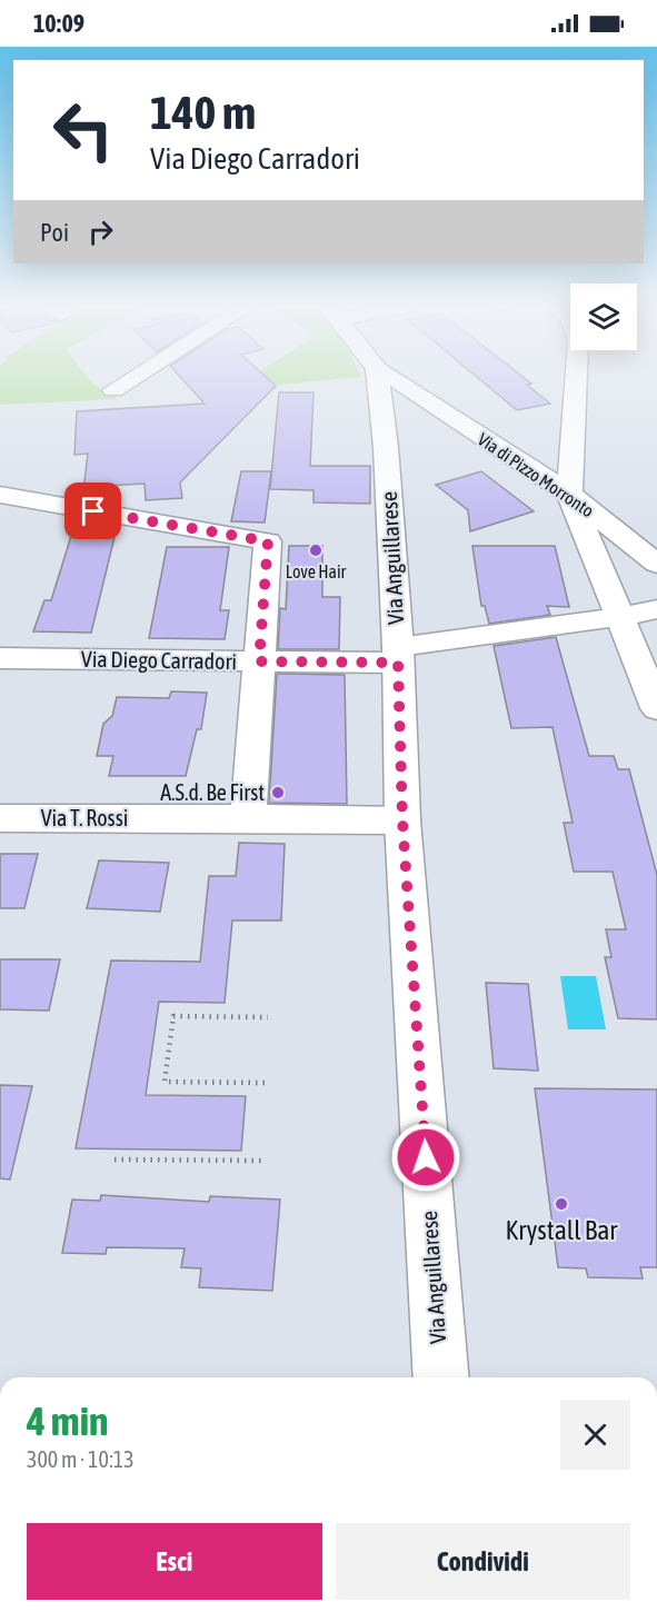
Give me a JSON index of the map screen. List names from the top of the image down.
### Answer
{
  "streets": {
    "street": [
      "Via di Pizzo Morronto",
      "Via Anguillarese",
      "Via Diego Carradori",
      "Via T. Rossi"
    ]
  },
  "crossings": [
    ["Via Anguillarese", "Via Diego Carradori"],
    ["Via Anguillarese", "Via T. Rossi"]
  ],
  "places": ["Love Hair", "A.S.d. Be First", "Krystall Bar"],
  "page": {
    "status": "10:09",
    "turn": ["140 m", "Via Diego Carradori"],
    "then": "Poi",
    "heading": ["4 min", "300 m · 10:13"],
    "buttons": ["Esci", "Condividi"]
  }
}
